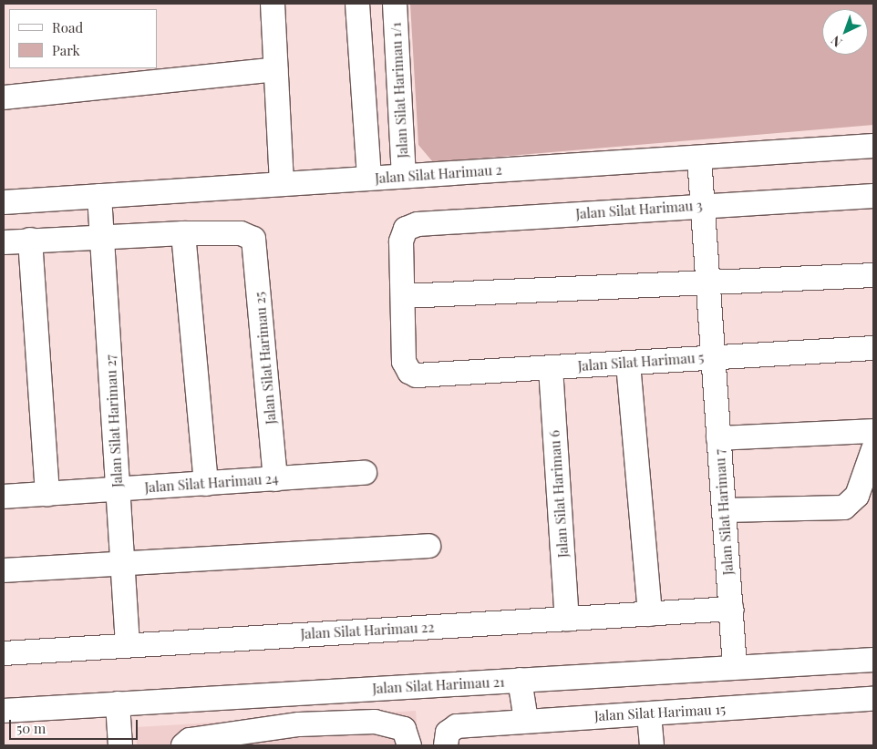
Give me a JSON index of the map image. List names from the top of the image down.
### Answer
{
  "streets": {
    "street": [
      "Jalan Silat Harimau 1/1",
      "Jalan Silat Harimau 2",
      "Jalan Silat Harimau 3",
      "Jalan Silat Harimau 25",
      "Jalan Silat Harimau 5",
      "Jalan Silat Harimau 27",
      "Jalan Silat Harimau 24",
      "Jalan Silat Harimau 6",
      "Jalan Silat Harimau 7",
      "Jalan Silat Harimau 22",
      "Jalan Silat Harimau 21",
      "Jalan Silat Harimau 15"
    ]
  },
  "crossings": [
    ["Jalan Silat Harimau 1/1", "Jalan Silat Harimau 2"],
    ["Jalan Silat Harimau 2", "Jalan Silat Harimau 27"],
    ["Jalan Silat Harimau 2", "Jalan Silat Harimau 7"],
    ["Jalan Silat Harimau 3", "Jalan Silat Harimau 5"],
    ["Jalan Silat Harimau 3", "Jalan Silat Harimau 7"],
    ["Jalan Silat Harimau 25", "Jalan Silat Harimau 24"],
    ["Jalan Silat Harimau 5", "Jalan Silat Harimau 6"],
    ["Jalan Silat Harimau 5", "Jalan Silat Harimau 7"],
    ["Jalan Silat Harimau 27", "Jalan Silat Harimau 24"],
    ["Jalan Silat Harimau 27", "Jalan Silat Harimau 22"],
    ["Jalan Silat Harimau 6", "Jalan Silat Harimau 22"],
    ["Jalan Silat Harimau 7", "Jalan Silat Harimau 22"],
    ["Jalan Silat Harimau 7", "Jalan Silat Harimau 21"]
  ],
  "legend": ["Road", "Park"],
  "scale_bar": "50 m",
  "north": "bottom left"
}
